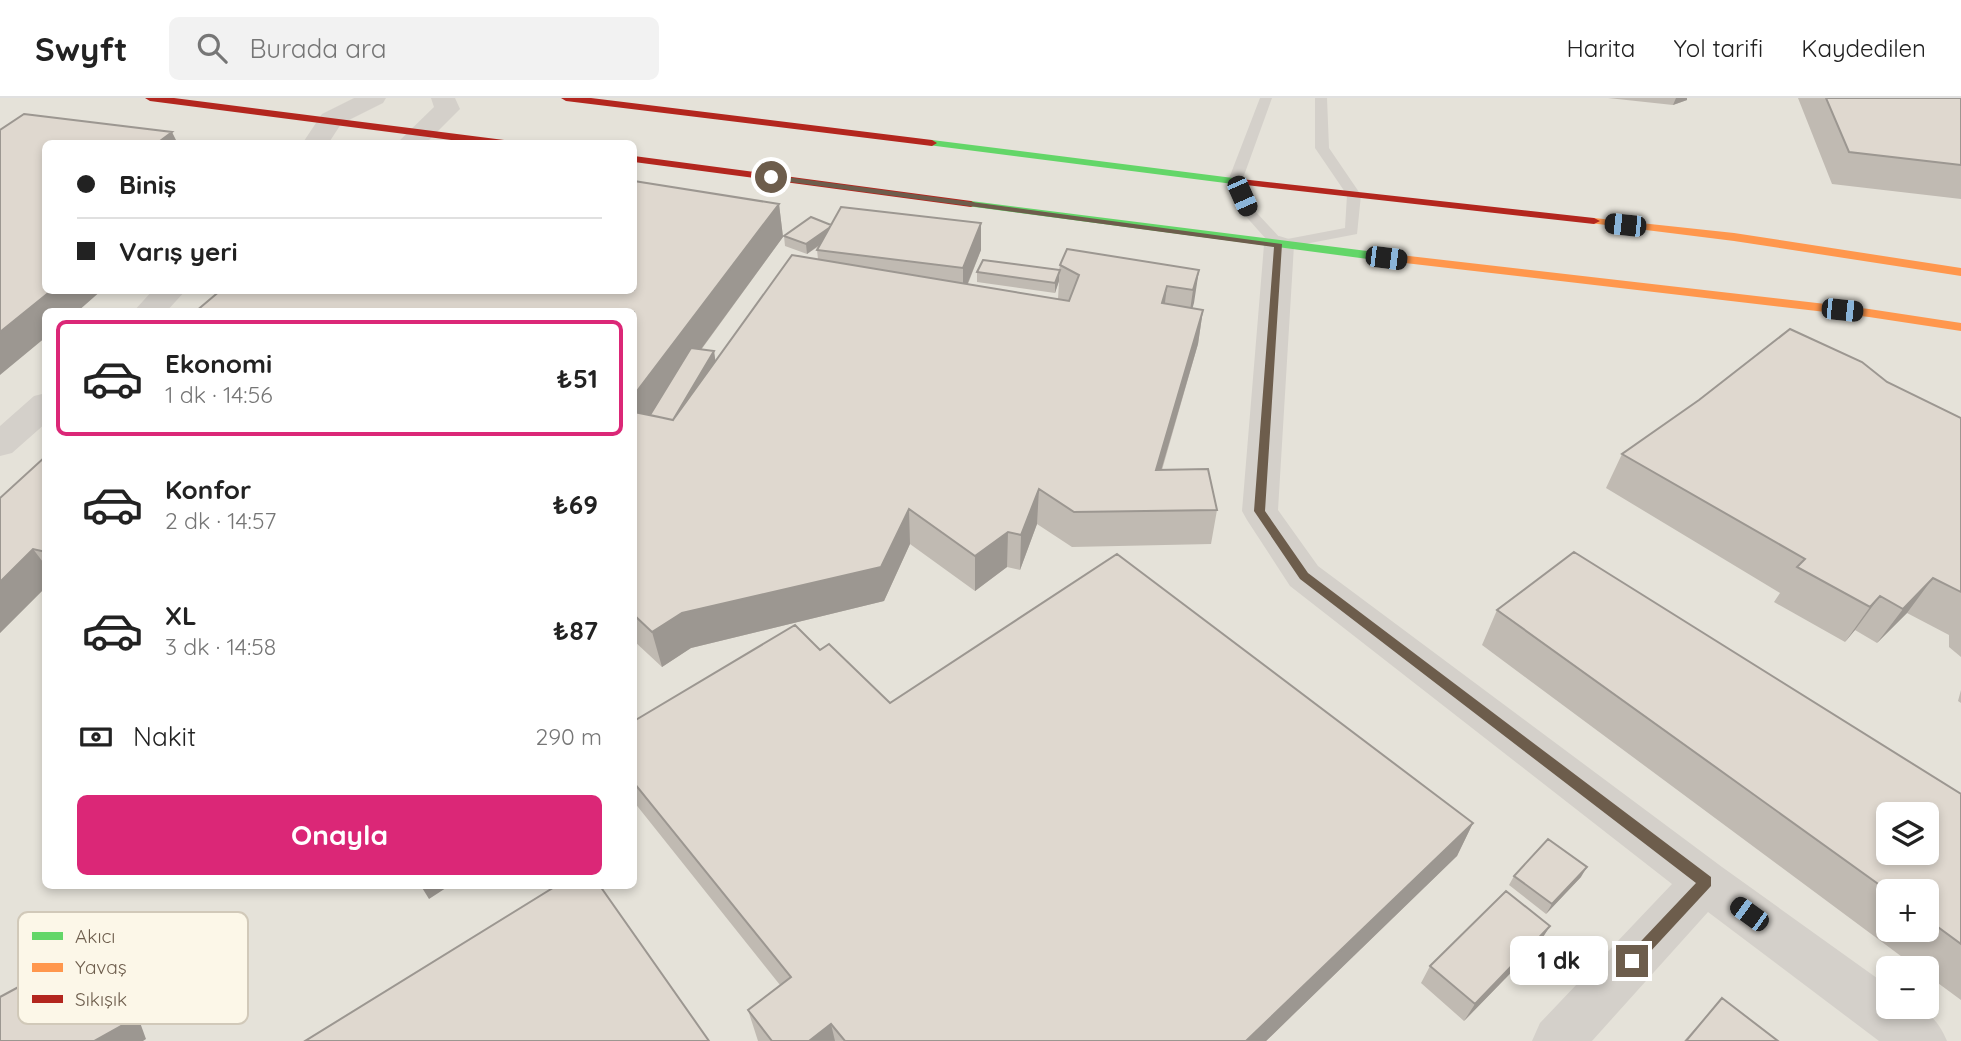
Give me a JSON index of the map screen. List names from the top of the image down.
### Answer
{
  "legend": ["Akıcı", "Yavaş", "Sıkışık"],
  "page": {
    "header": "Swyft",
    "search": "Burada ara",
    "nav": ["Harita", "Yol tarifi", "Kaydedilen"],
    "banner": ["Biniş", "Varış yeri"],
    "list": [
      {
        "name": "Ekonomi",
        "note": "1 dk · 14:56",
        "value": "₺51"
      },
      {
        "name": "Konfor",
        "note": "2 dk · 14:57",
        "value": "₺69"
      },
      {
        "name": "XL",
        "note": "3 dk · 14:58",
        "value": "₺87"
      }
    ],
    "pay": ["Nakit", "290 m"],
    "buttons": "Onayla",
    "map_buttons": ["+", "−"],
    "bubble": "1 dk"
  }
}
